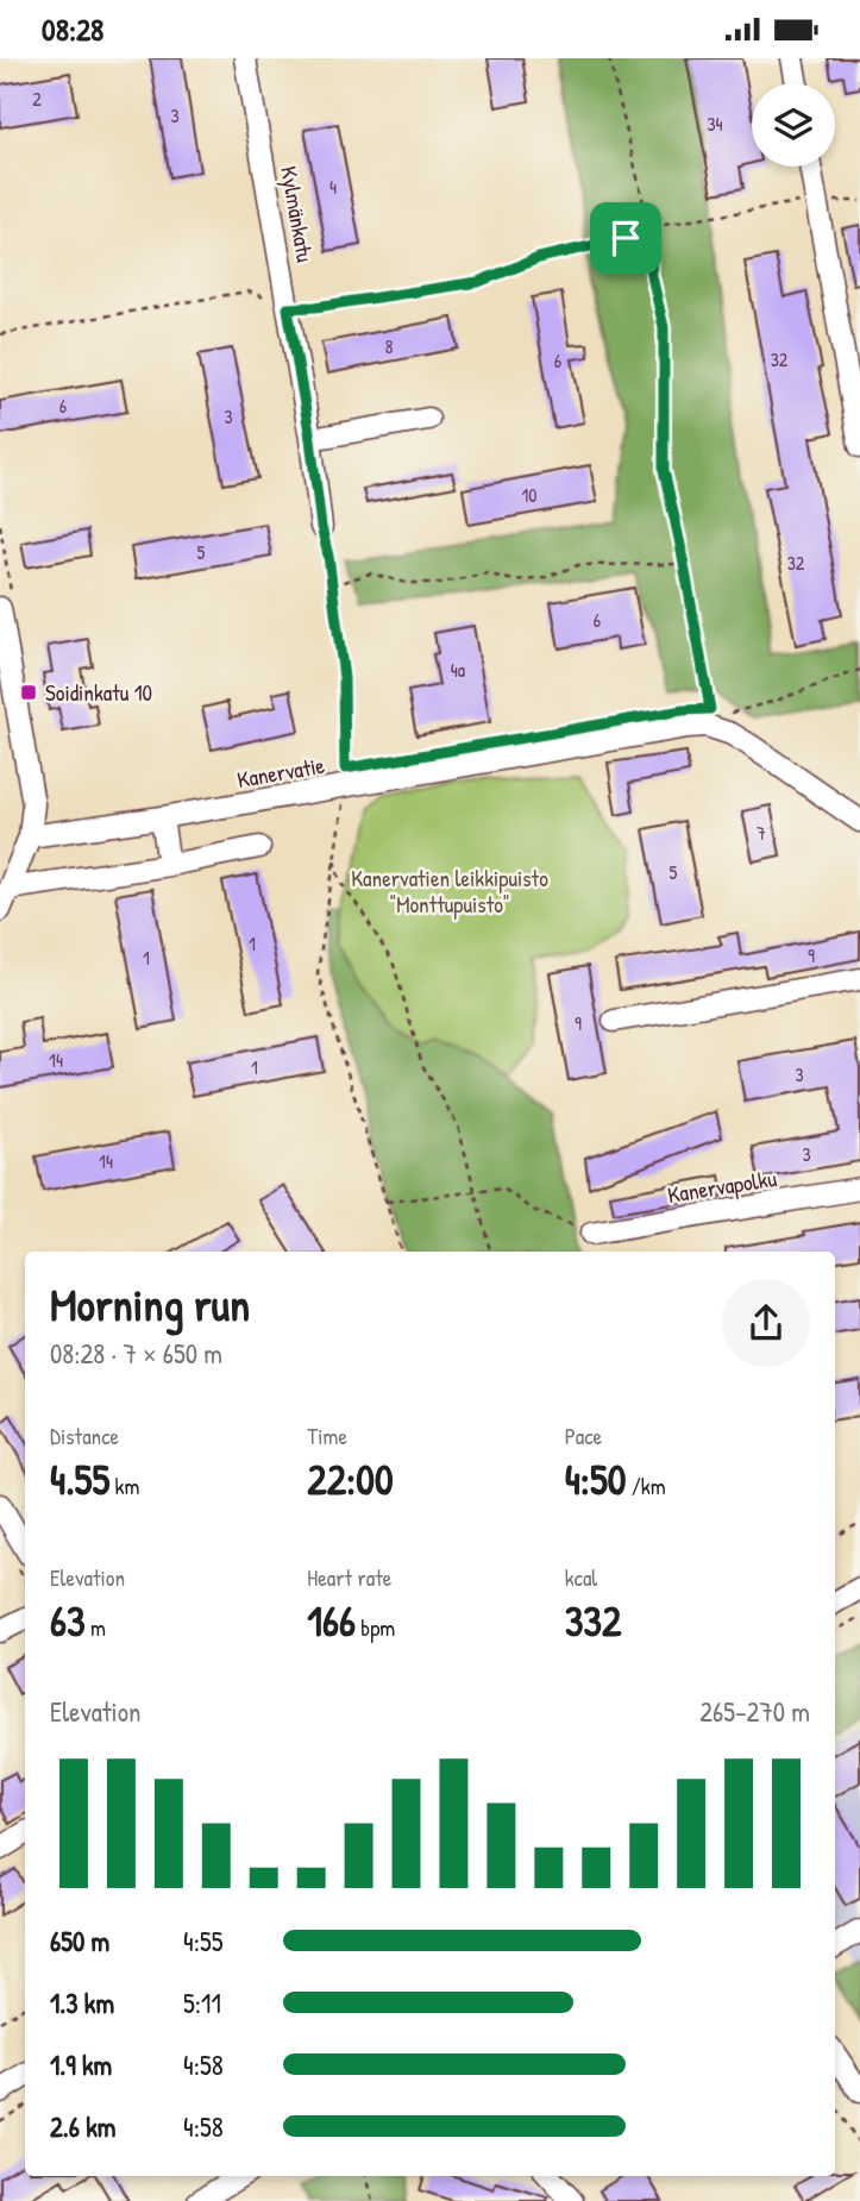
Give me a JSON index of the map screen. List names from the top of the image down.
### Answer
{
  "streets": {
    "street": ["Kylmänkatu", "Kanervatie", "Kanervapolku"]
  },
  "parks": ["Kanervatien leikkipuisto \"Monttupuisto\""],
  "places": {
    "transit": ["Soidinkatu 10"]
  },
  "house_numbers": [
    "2",
    "3",
    "34",
    "4",
    "8",
    "32",
    "6",
    "6",
    "3",
    "10",
    "5",
    "32",
    "6",
    "4a",
    "7",
    "5",
    "1",
    "9",
    "1",
    "9",
    "14",
    "1",
    "3",
    "3",
    "14"
  ],
  "page": {
    "status": "08:28",
    "heading": ["Morning run", "08:28 · 7 × 650 m"],
    "stats": [
      ["Distance", "4.55 km"],
      ["Time", "22:00"],
      ["Pace", "4:50 /km"],
      ["Elevation", "63 m"],
      ["Heart rate", "166 bpm"],
      ["kcal", "332"]
    ],
    "chart": ["Elevation", "265–270 m"],
    "list": [
      {
        "name": "650 m",
        "note": "4:55"
      },
      {
        "name": "1.3 km",
        "note": "5:11"
      },
      {
        "name": "1.9 km",
        "note": "4:58"
      },
      {
        "name": "2.6 km",
        "note": "4:58"
      }
    ]
  }
}
